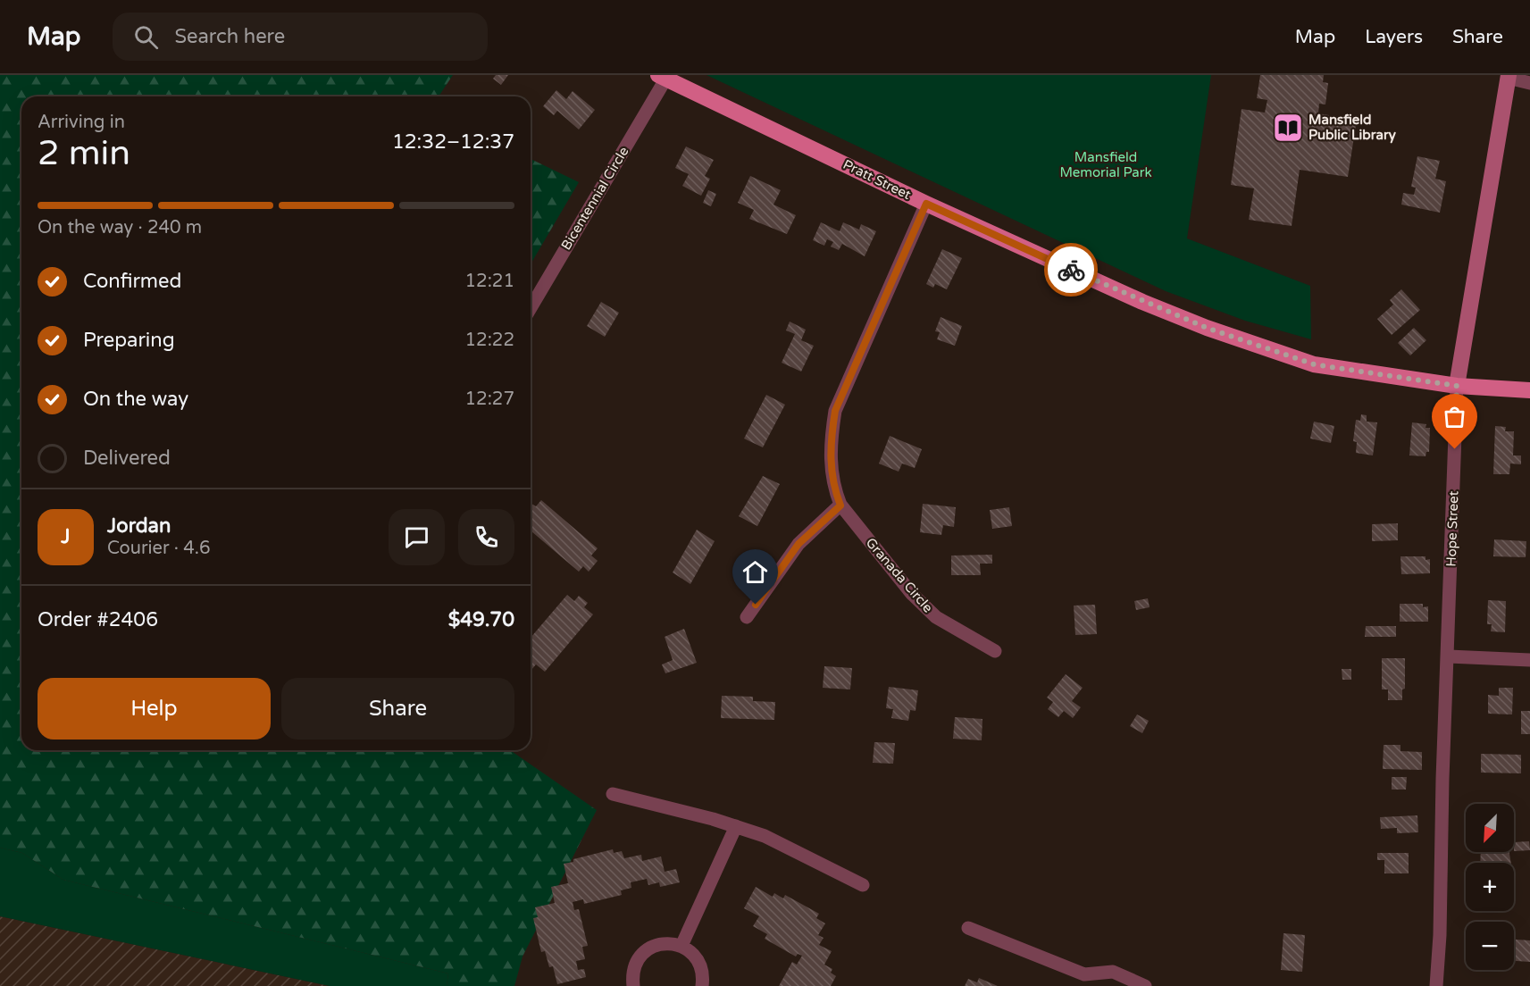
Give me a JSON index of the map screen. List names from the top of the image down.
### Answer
{
  "streets": {
    "main road": ["Pratt Street", "Hope Street"],
    "street": ["Bicentennial Circle", "Granada Circle"]
  },
  "crossings": [
    ["Pratt Street", "Bicentennial Circle"],
    ["Pratt Street", "Hope Street"]
  ],
  "parks": ["Mansfield Memorial Park"],
  "places": {
    "library": ["Mansfield Public Library"]
  },
  "north": "bottom left",
  "page": {
    "header": "Map",
    "search": "Search here",
    "nav": ["Map", "Layers", "Share"],
    "heading": ["2 min", "Arriving in", "12:32–12:37"],
    "panel": [
      "Jordan",
      "Courier · 4.6",
      "Order #2406",
      "$49.70"
    ],
    "bar": "On the way · 240 m",
    "list": [
      ["Confirmed", "12:21"],
      ["Preparing", "12:22"],
      ["On the way", "12:27"],
      "Delivered"
    ],
    "round": "J",
    "buttons": ["Help", "Share"],
    "map_buttons": ["+", "−"]
  }
}
